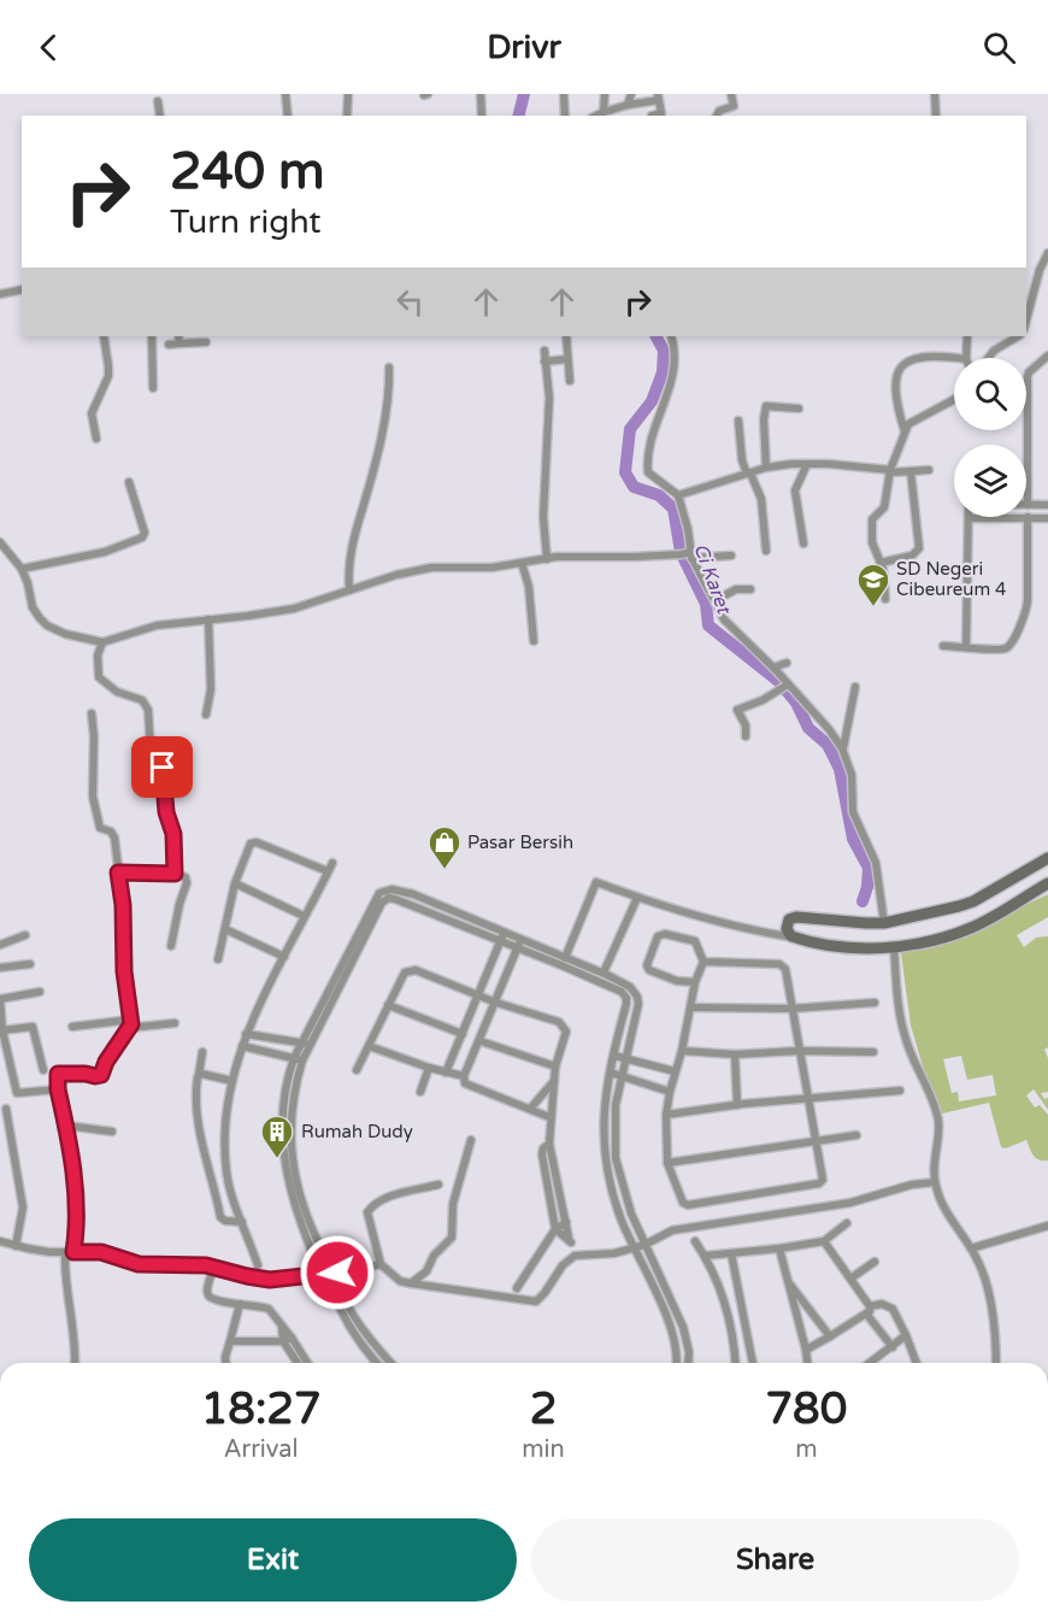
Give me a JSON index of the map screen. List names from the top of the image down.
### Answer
{
  "water": ["Ci Karet"],
  "places": {
    "school or university": ["SD Negeri Cibeureum 4"],
    "shop": ["Pasar Bersih"],
    "building": ["Rumah Dudy"]
  },
  "page": {
    "header": "Drivr",
    "turn": ["240 m", "Turn right"],
    "eta": [
      "18:27",
      "Arrival",
      "2",
      "min",
      "780",
      "m"
    ],
    "buttons": ["Exit", "Share"]
  }
}
